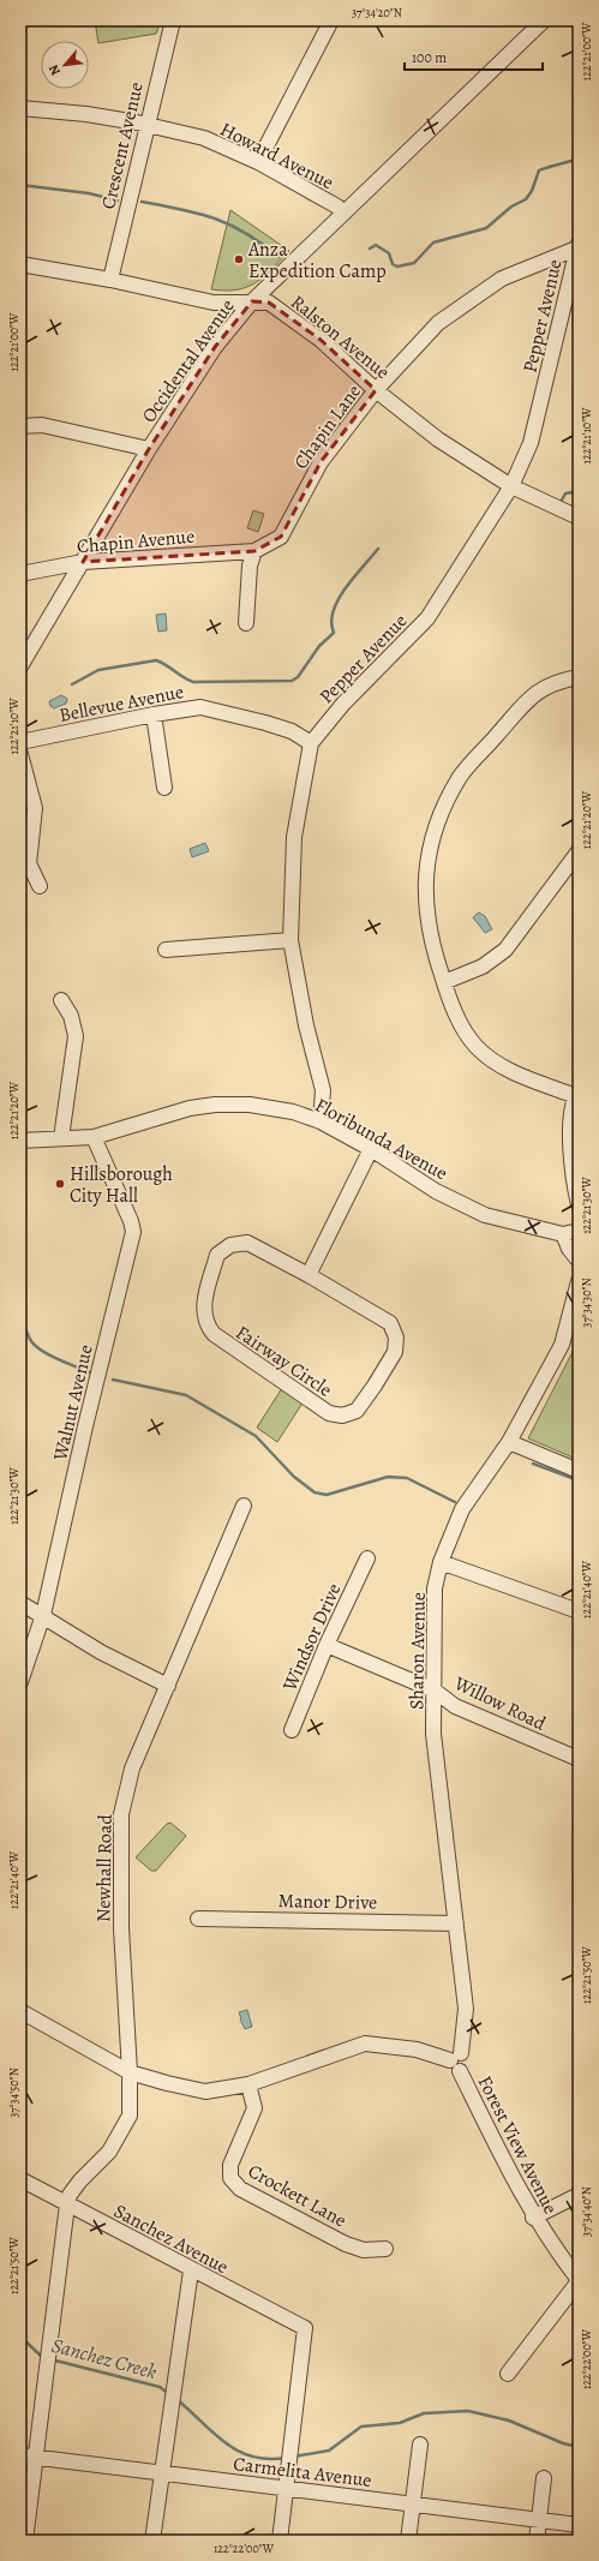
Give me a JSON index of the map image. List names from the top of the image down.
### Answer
{
  "streets": {
    "street": [
      "Crescent Avenue",
      "Howard Avenue",
      "Pepper Avenue",
      "Ralston Avenue",
      "Occidental Avenue",
      "Chapin Lane",
      "Chapin Avenue",
      "Bellevue Avenue",
      "Floribunda Avenue",
      "Fairway Circle",
      "Walnut Avenue",
      "Windsor Drive",
      "Sharon Avenue",
      "Willow Road",
      "Newhall Road",
      "Manor Drive",
      "Forest View Avenue",
      "Crockett Lane",
      "Sanchez Avenue",
      "Carmelita Avenue"
    ]
  },
  "crossings": [
    ["Crescent Avenue", "Howard Avenue"],
    ["Crescent Avenue", "Ralston Avenue"],
    ["Howard Avenue", "Occidental Avenue"],
    ["Pepper Avenue", "Ralston Avenue"],
    ["Pepper Avenue", "Chapin Lane"],
    ["Pepper Avenue", "Bellevue Avenue"],
    ["Pepper Avenue", "Floribunda Avenue"],
    ["Ralston Avenue", "Occidental Avenue"],
    ["Ralston Avenue", "Chapin Lane"],
    ["Occidental Avenue", "Chapin Avenue"],
    ["Chapin Lane", "Chapin Avenue"],
    ["Floribunda Avenue", "Walnut Avenue"],
    ["Windsor Drive", "Willow Road"],
    ["Sharon Avenue", "Willow Road"],
    ["Sharon Avenue", "Manor Drive"],
    ["Sharon Avenue", "Forest View Avenue"],
    ["Newhall Road", "Sanchez Avenue"],
    ["Sanchez Avenue", "Carmelita Avenue"]
  ],
  "water": ["Sanchez Creek"],
  "places": ["Anza Expedition Camp", "Hillsborough City Hall"],
  "scale_bar": "100 m",
  "north": "bottom left",
  "coordinates": [
    "37°34'20\"N",
    "122°21'00\"W",
    "122°21'10\"W",
    "122°21'20\"W",
    "122°21'30\"W",
    "37°34'30\"N",
    "122°21'40\"W",
    "122°21'50\"W",
    "37°34'50\"N",
    "37°34'40\"N",
    "122°22'00\"W"
  ]
}
